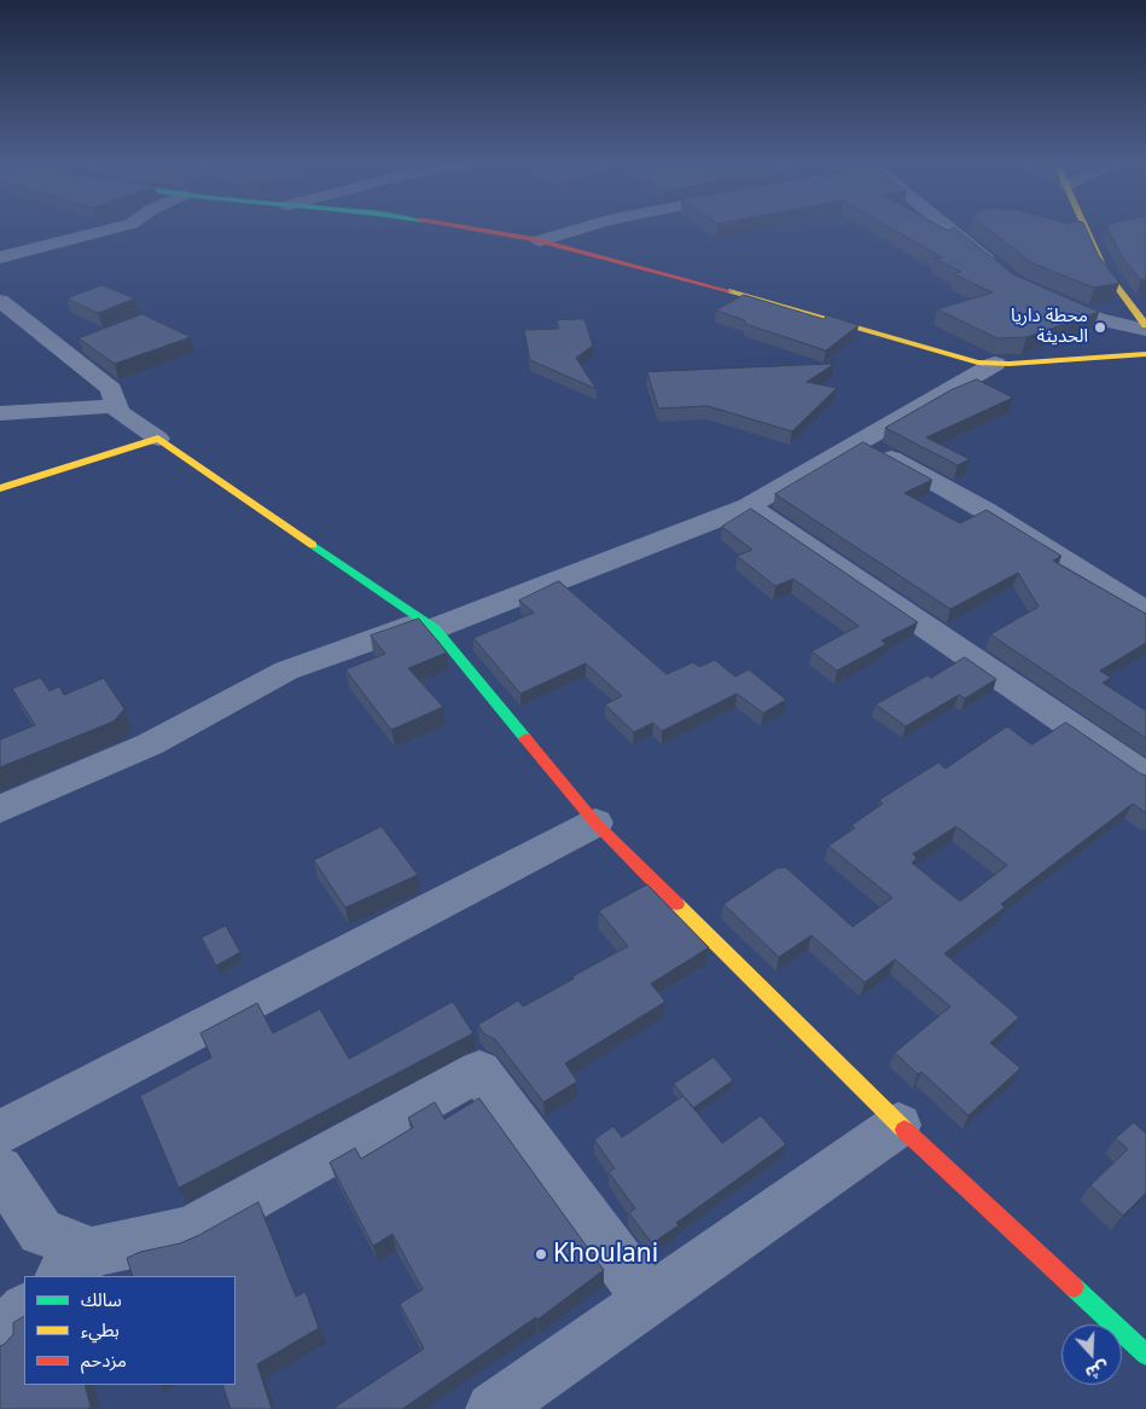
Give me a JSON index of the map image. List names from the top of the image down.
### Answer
{
  "places": ["محطة داريا الحديثة", "Khoulani"],
  "legend": ["سالك", "بطيء", "مزدحم"],
  "north": "bottom"
}
